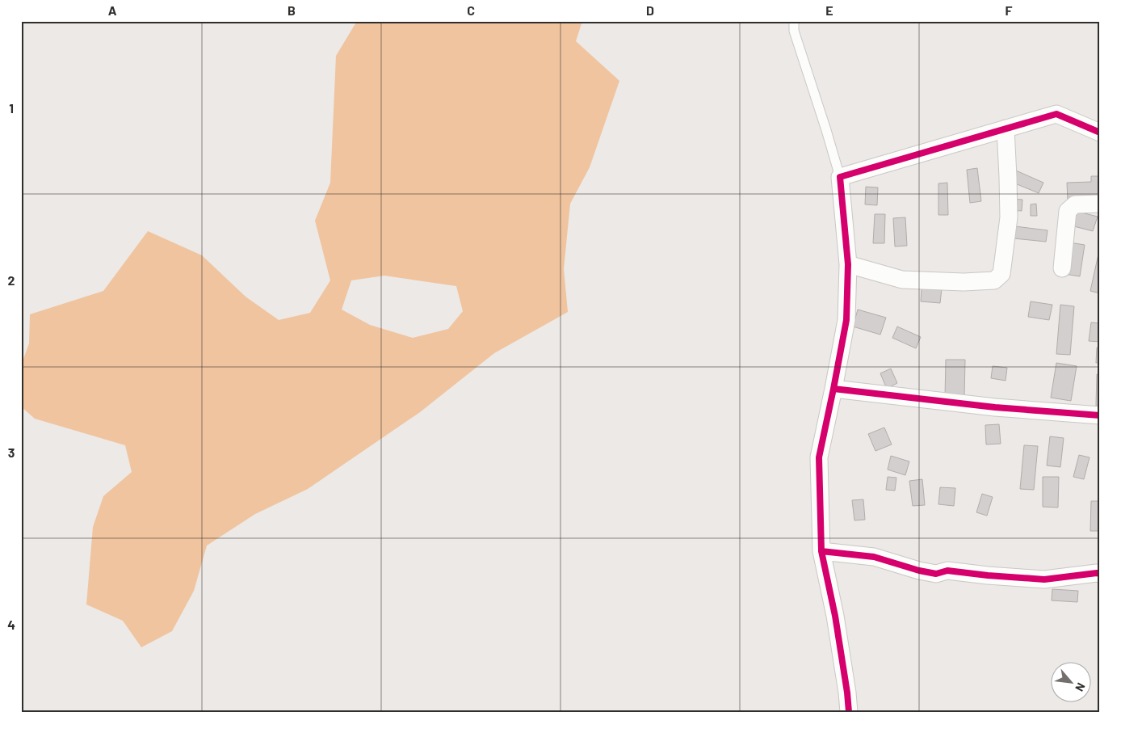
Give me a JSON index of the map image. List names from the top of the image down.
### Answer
{
  "north": "bottom right",
  "grid": {
    "columns": [
      "A",
      "B",
      "C",
      "D",
      "E",
      "F"
    ],
    "rows": [
      "1",
      "2",
      "3",
      "4"
    ]
  }
}
